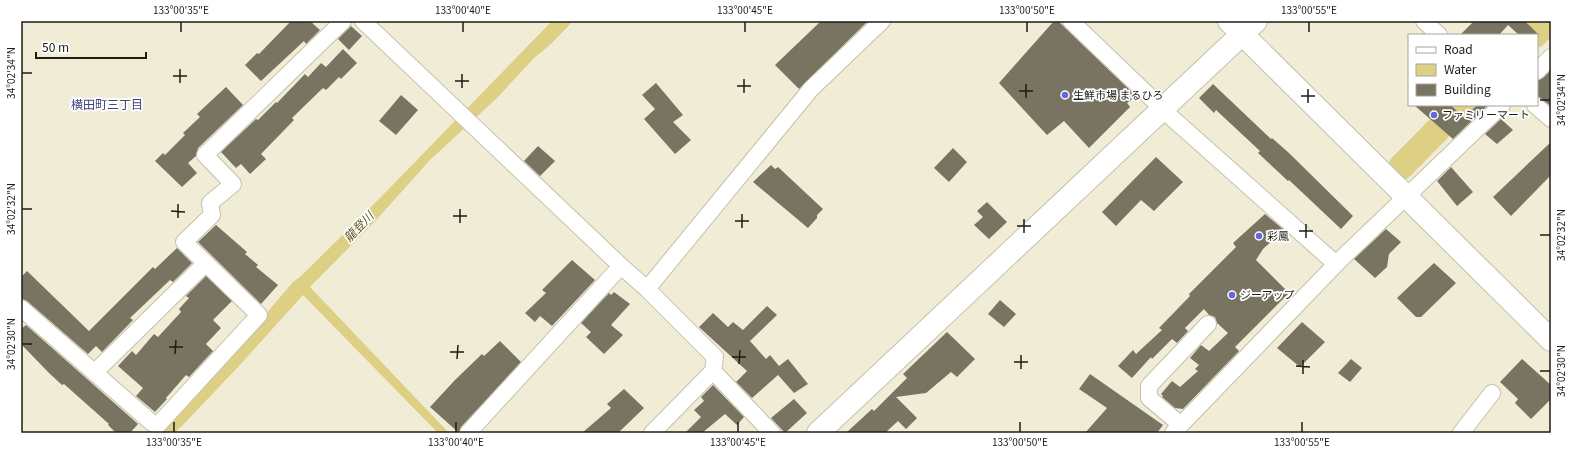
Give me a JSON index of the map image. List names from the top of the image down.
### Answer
{
  "districts": ["横田町三丁目"],
  "water": ["龍登川"],
  "places": [
    "生鮮市場 まるひろ",
    "ファミリーマート",
    "彩鳳",
    "ジーアップ"
  ],
  "legend": ["Road", "Water", "Building"],
  "scale_bar": "50 m",
  "coordinates": [
    "133°00'35\"E",
    "133°00'40\"E",
    "133°00'45\"E",
    "133°00'50\"E",
    "133°00'55\"E",
    "34°02'34\"N",
    "34°02'32\"N",
    "34°02'30\"N"
  ]
}
